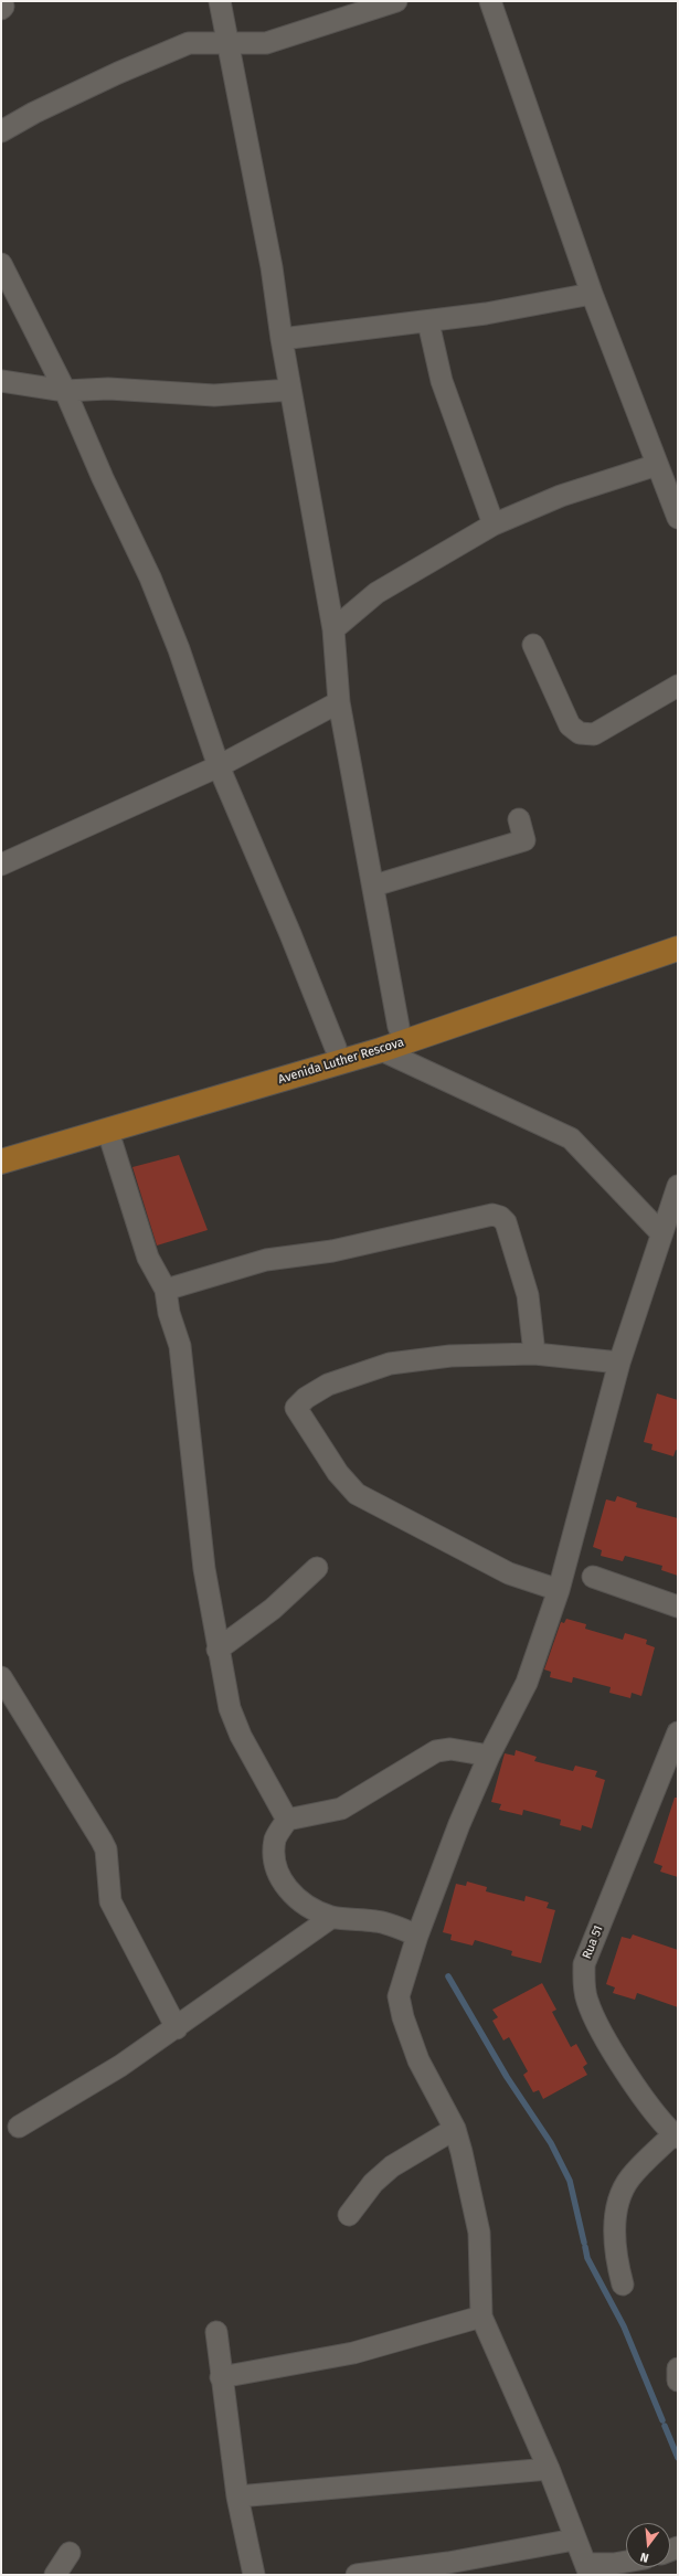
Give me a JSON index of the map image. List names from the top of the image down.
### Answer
{
  "streets": {
    "main road": ["Avenida Luther Rescova"],
    "street": ["Rua 51"]
  },
  "north": "bottom"
}
